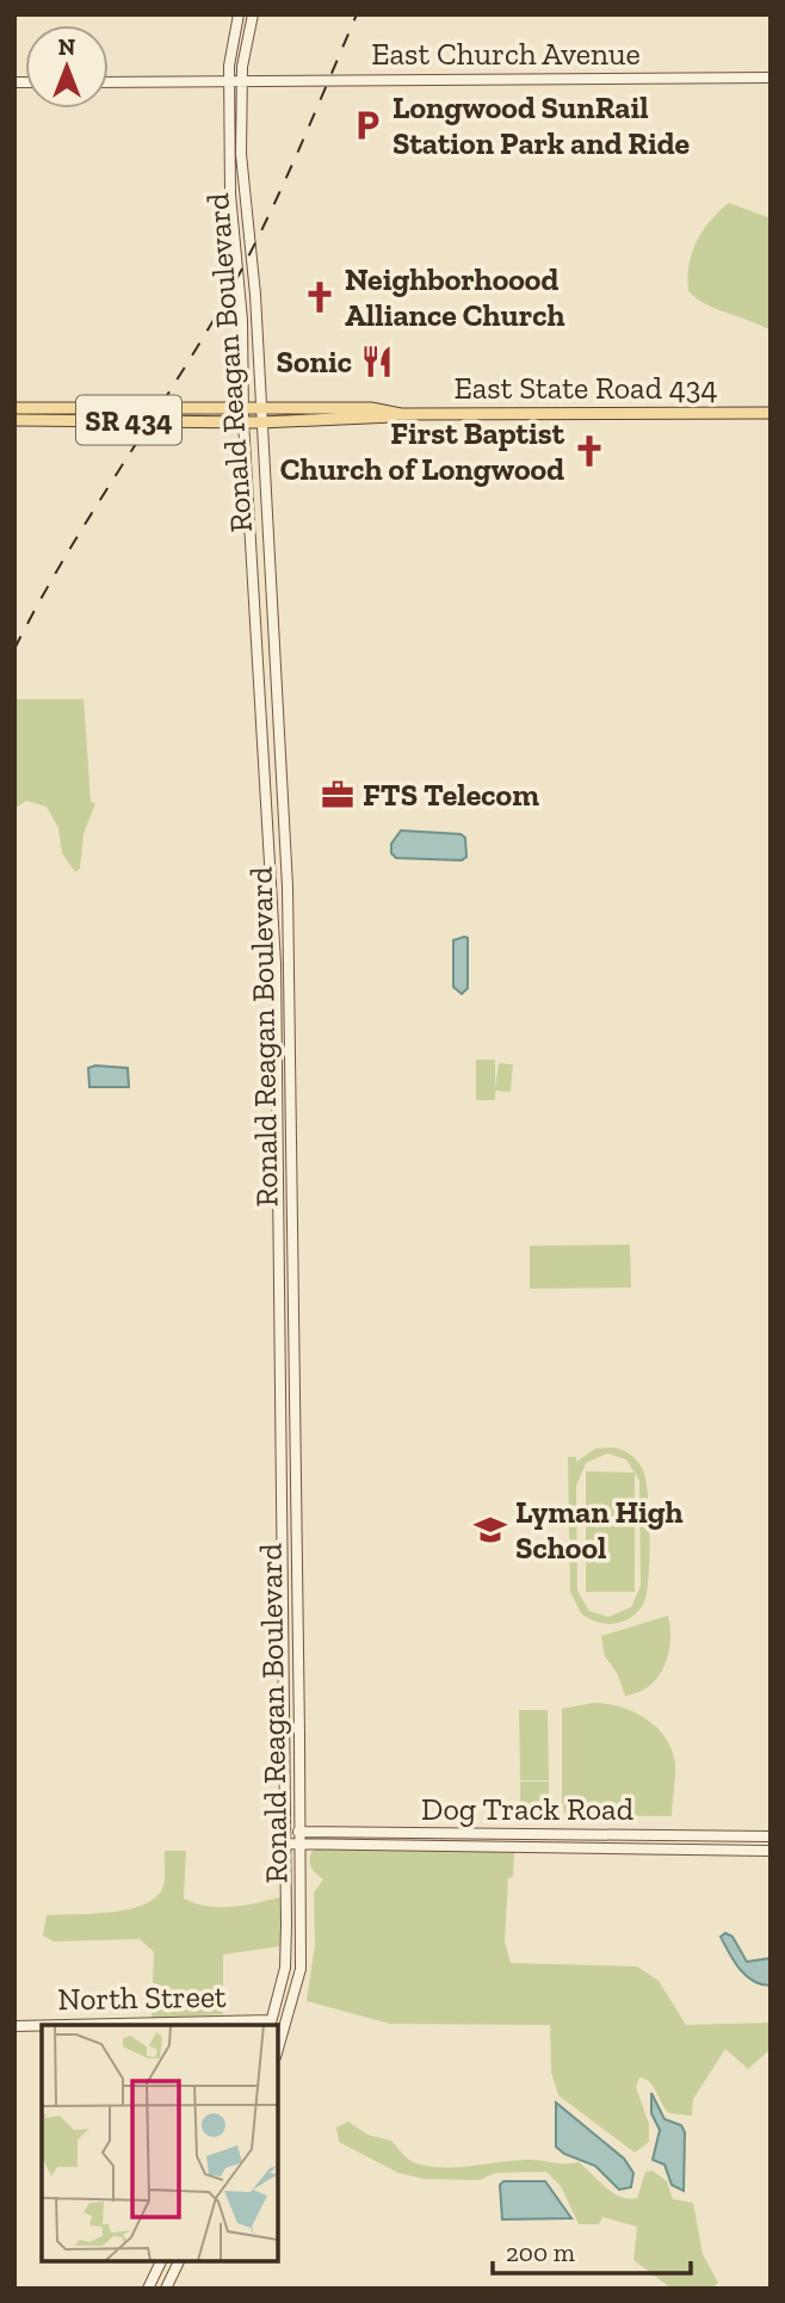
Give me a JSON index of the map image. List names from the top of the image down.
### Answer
{
  "streets": {
    "main road": [
      "East Church Avenue",
      "Ronald Reagan Boulevard",
      "East State Road 434",
      "SR 434",
      "Dog Track Road",
      "North Street"
    ]
  },
  "crossings": [
    ["East Church Avenue", "Ronald Reagan Boulevard"],
    ["Ronald Reagan Boulevard", "East State Road 434"],
    ["Ronald Reagan Boulevard", "SR 434"],
    ["Ronald Reagan Boulevard", "Dog Track Road"],
    ["Ronald Reagan Boulevard", "North Street"],
    ["East State Road 434", "SR 434"]
  ],
  "places": {
    "parking": ["Longwood SunRail Station Park and Ride"],
    "church": ["Neighborhoood Alliance Church", "First Baptist Church of Longwood"],
    "restaurant": ["Sonic"],
    "office": ["FTS Telecom"],
    "school or university": ["Lyman High School"]
  },
  "scale_bar": "200 m",
  "north": "top"
}
